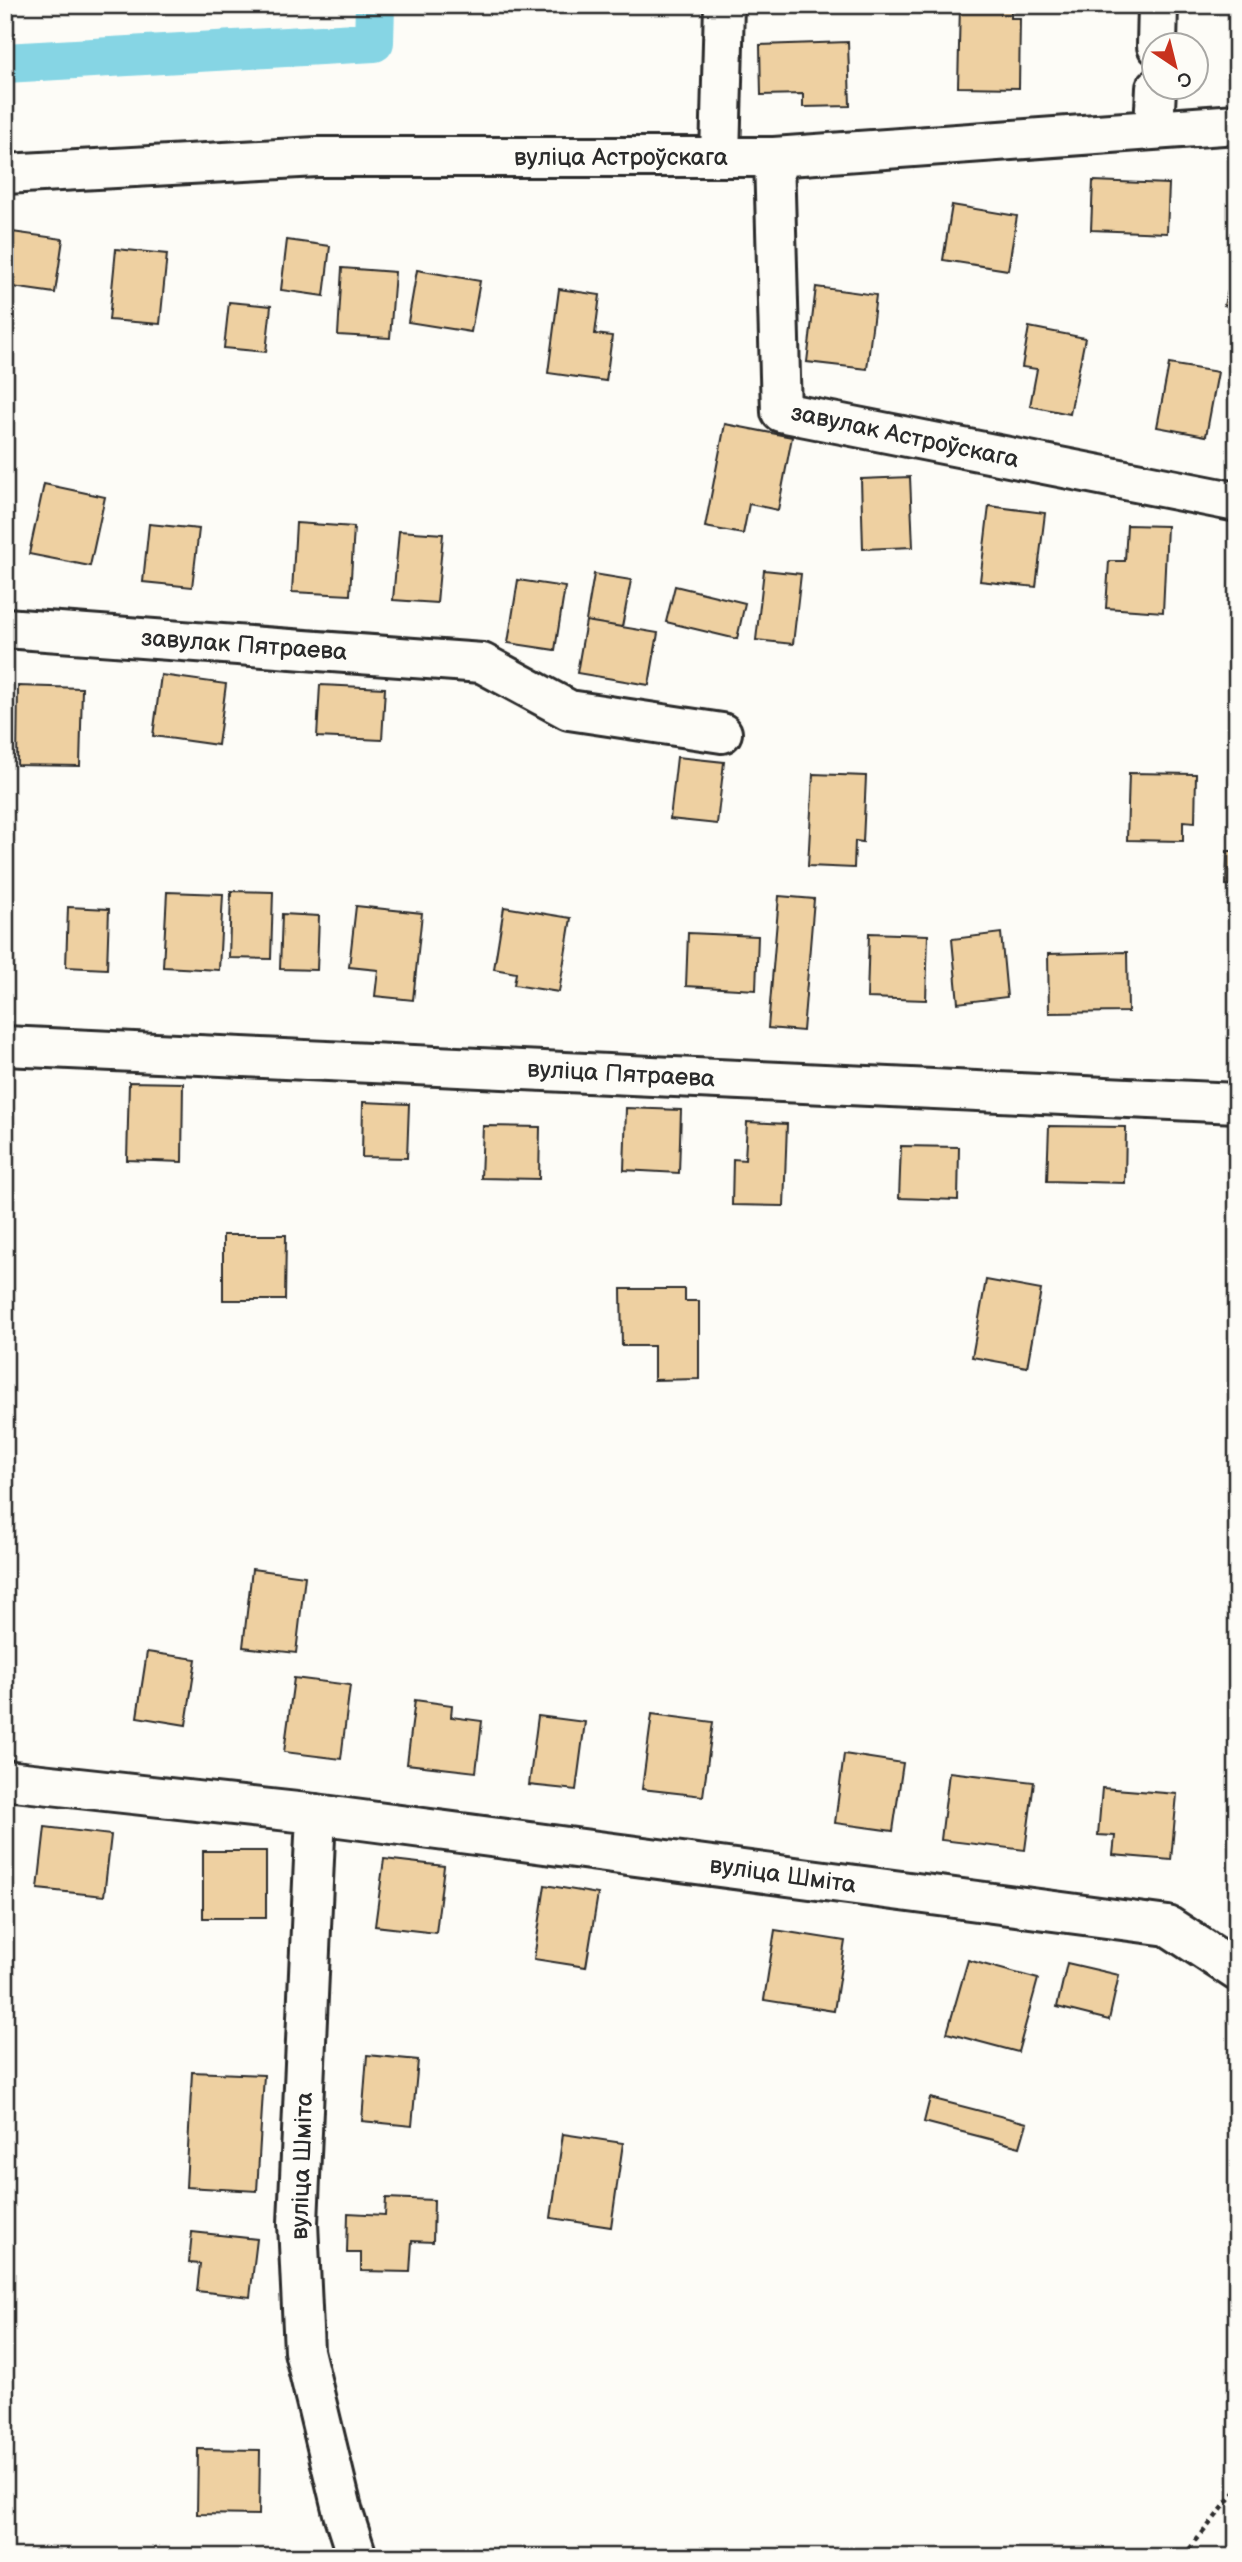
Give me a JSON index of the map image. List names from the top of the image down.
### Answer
{
  "streets": {
    "street": [
      "вуліца Астроўскага",
      "завулак Астроўскага",
      "завулак Пятраева",
      "вуліца Пятраева",
      "вуліца Шміта"
    ]
  },
  "crossings": [
    ["вуліца Астроўскага", "завулак Астроўскага"]
  ],
  "north": "bottom right"
}
